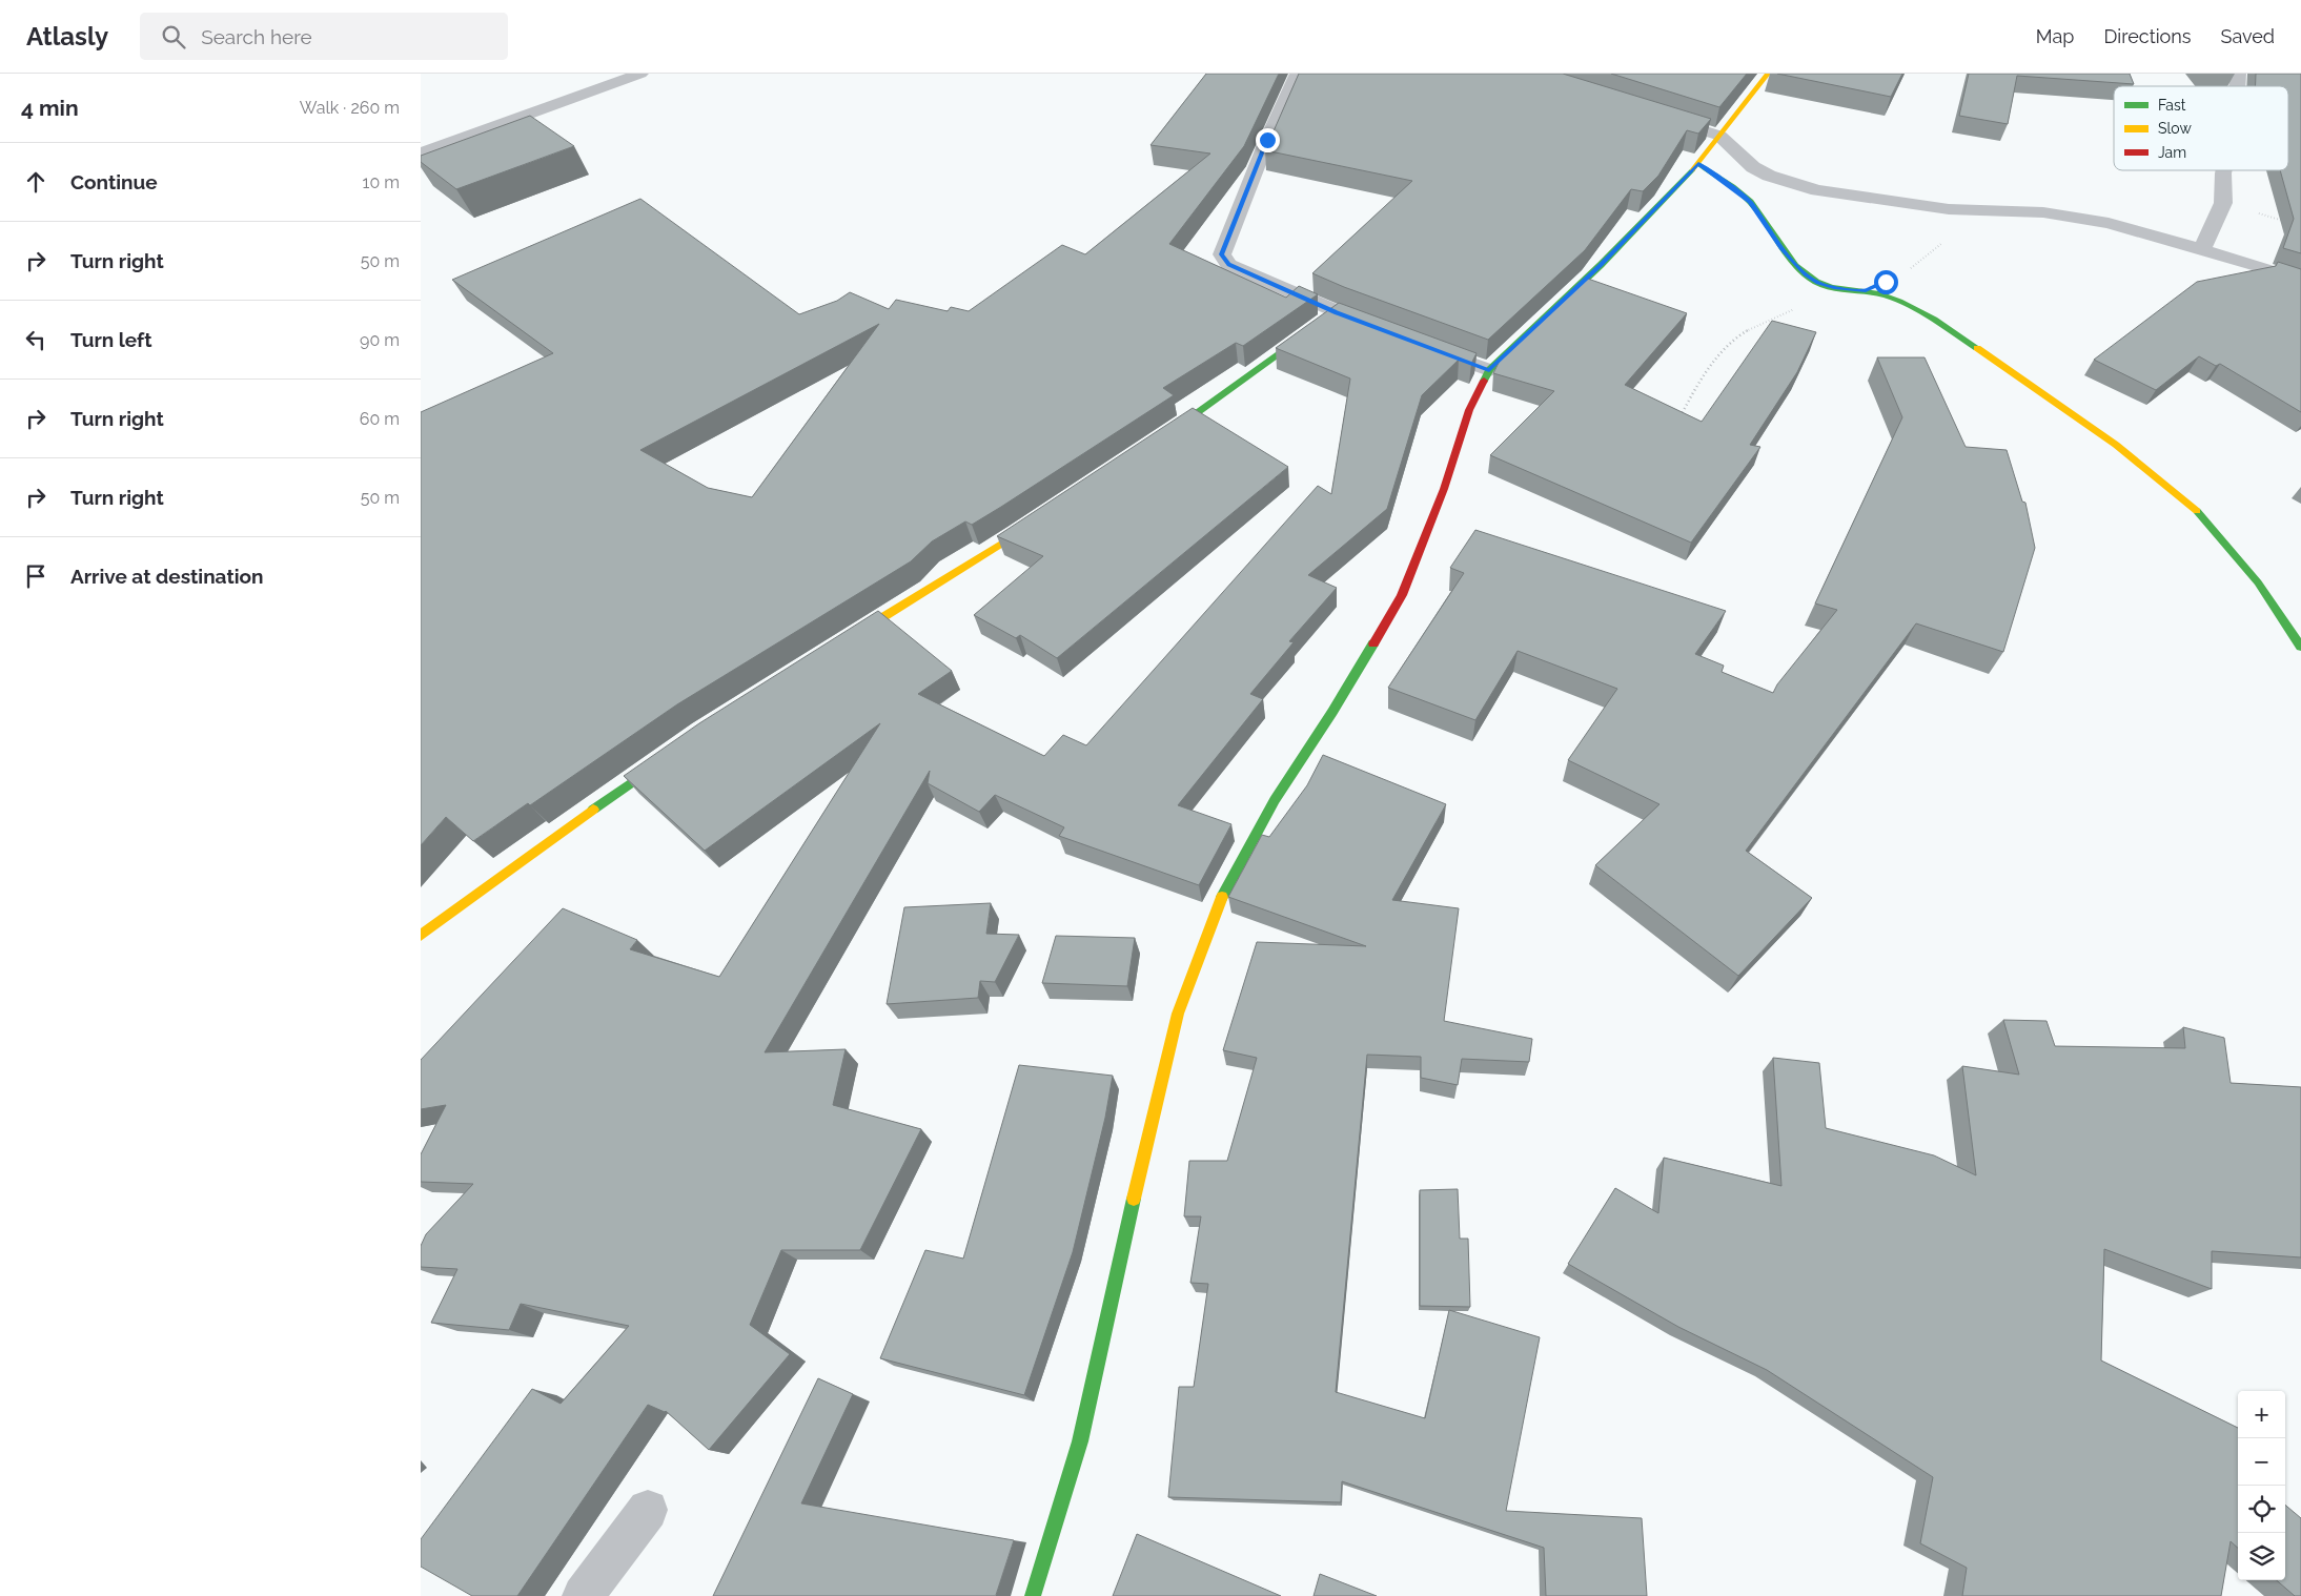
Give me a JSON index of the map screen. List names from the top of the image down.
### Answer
{
  "legend": ["Fast", "Slow", "Jam"],
  "page": {
    "header": "Atlasly",
    "search": "Search here",
    "nav": ["Map", "Directions", "Saved"],
    "heading": ["4 min", "Walk · 260 m"],
    "list": [
      ["Continue", "10 m"],
      ["Turn right", "50 m"],
      ["Turn left", "90 m"],
      ["Turn right", "60 m"],
      ["Turn right", "50 m"],
      "Arrive at destination"
    ],
    "map_buttons": ["+", "−"]
  }
}
